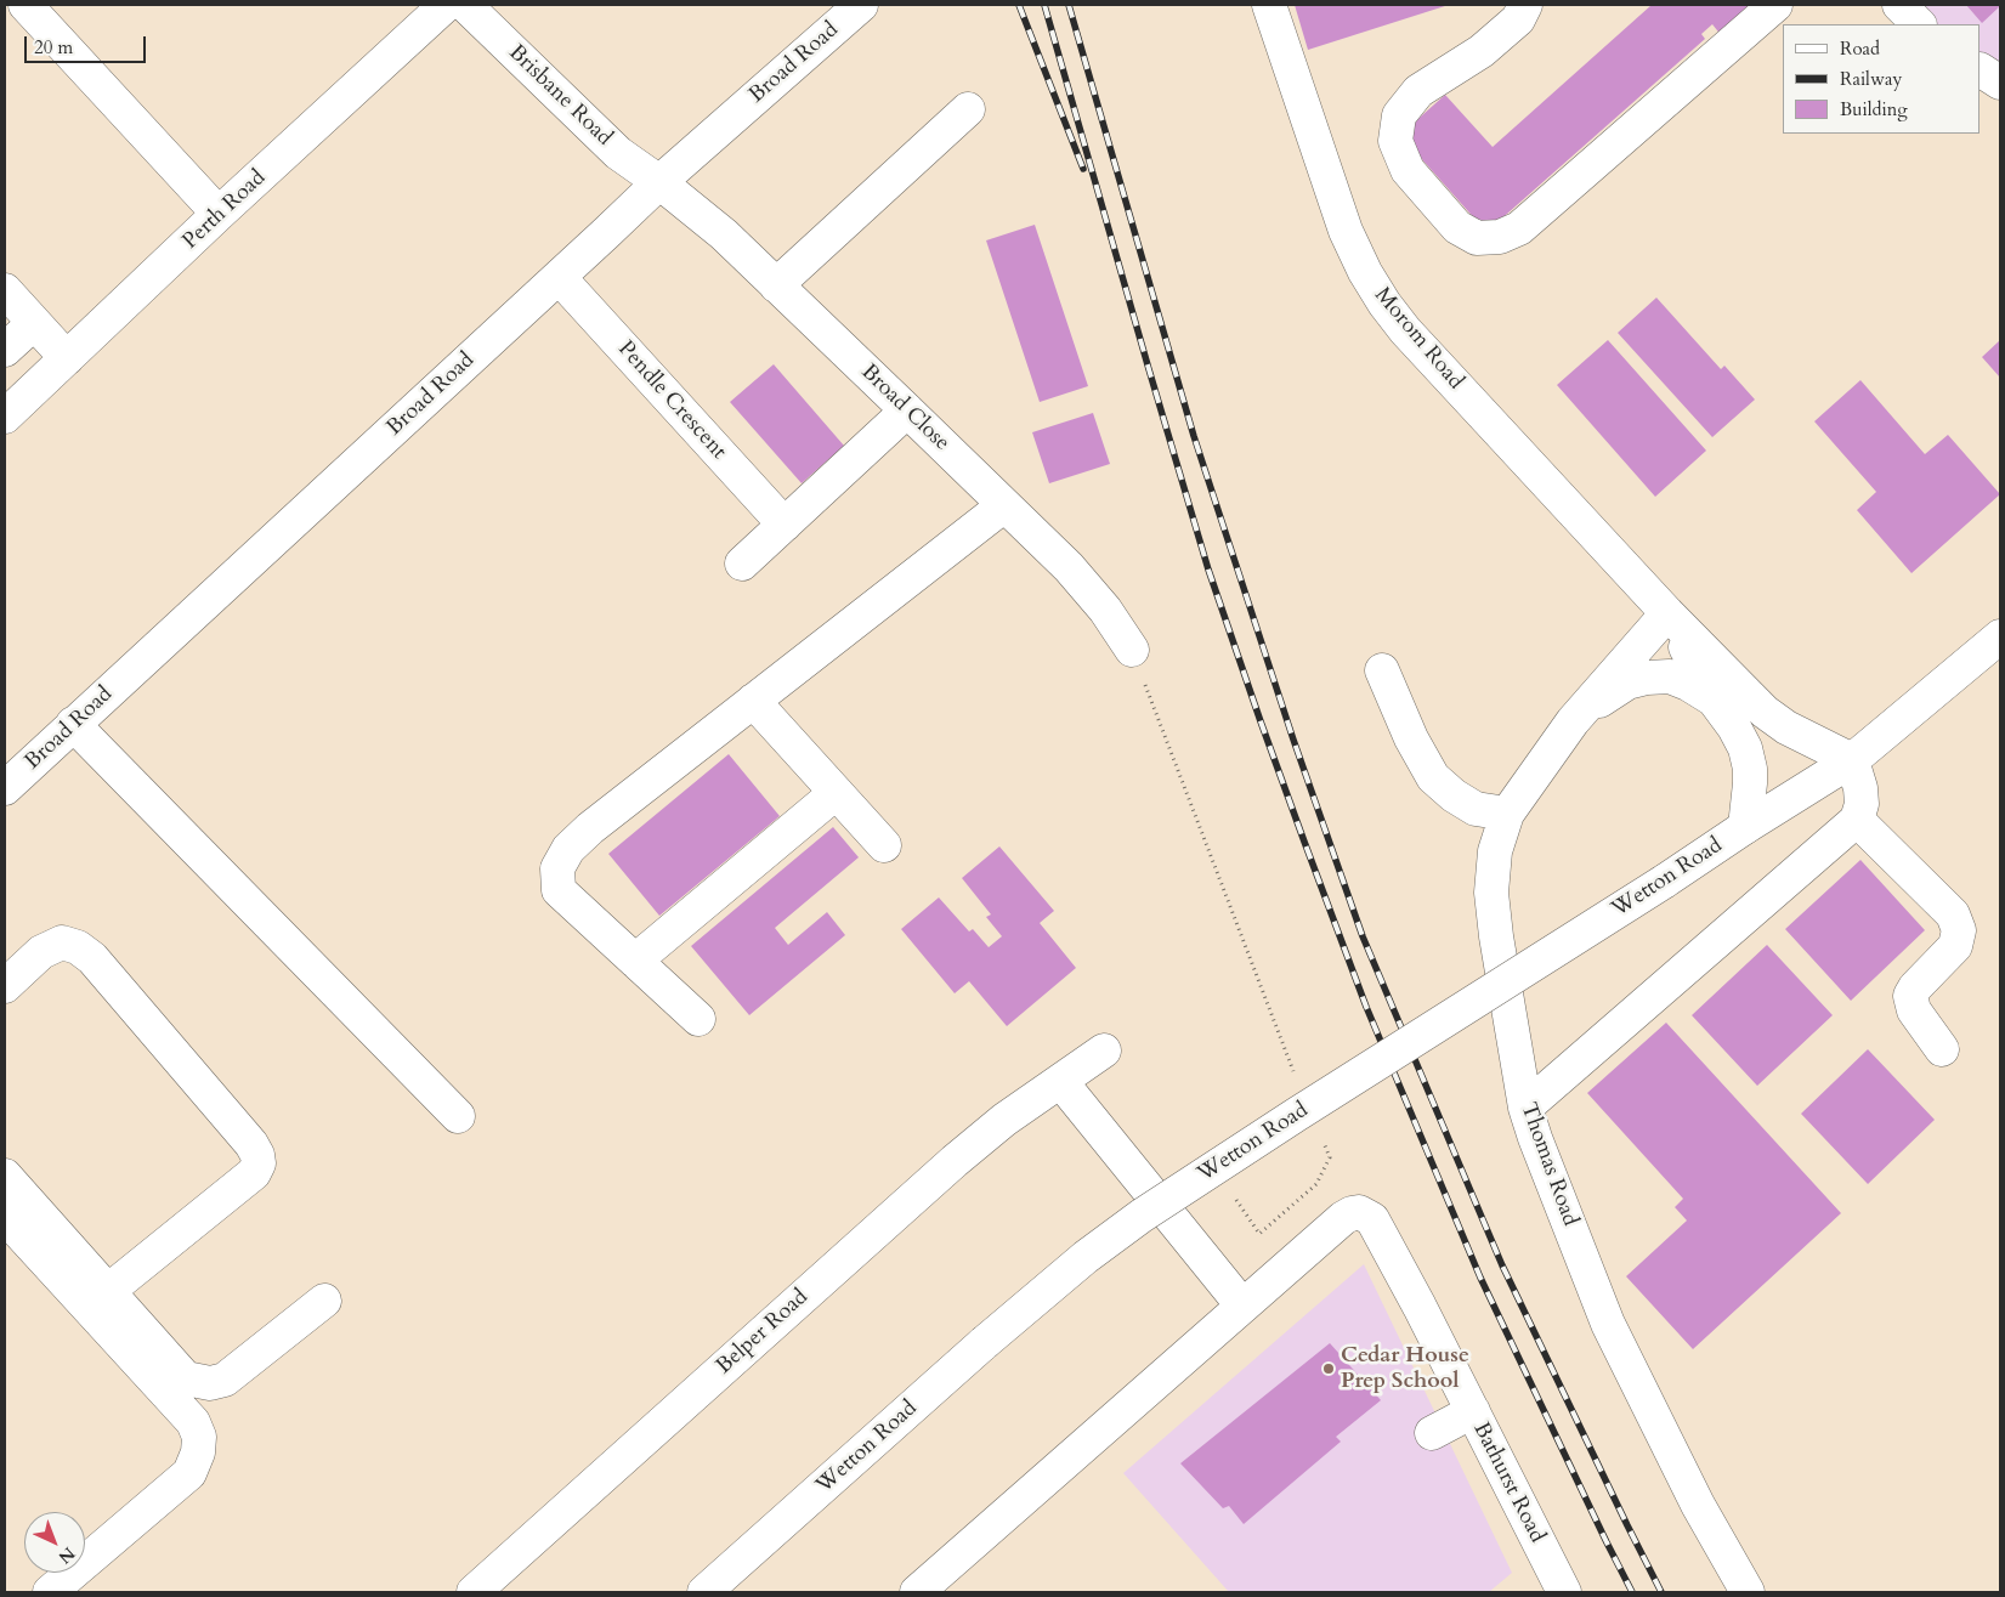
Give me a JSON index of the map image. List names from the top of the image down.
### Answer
{
  "streets": {
    "street": [
      "Broad Road",
      "Brisbane Road",
      "Perth Road",
      "Morom Road",
      "Pendle Crescent",
      "Broad Close",
      "Wetton Road",
      "Thomas Road",
      "Belper Road",
      "Bathurst Road"
    ]
  },
  "crossings": [
    ["Broad Road", "Brisbane Road"],
    ["Broad Road", "Pendle Crescent"],
    ["Broad Road", "Broad Close"],
    ["Brisbane Road", "Broad Close"],
    ["Morom Road", "Wetton Road"],
    ["Morom Road", "Thomas Road"]
  ],
  "places": ["Cedar House Prep School"],
  "legend": ["Road", "Railway", "Building"],
  "scale_bar": "20 m",
  "north": "bottom right"
}
